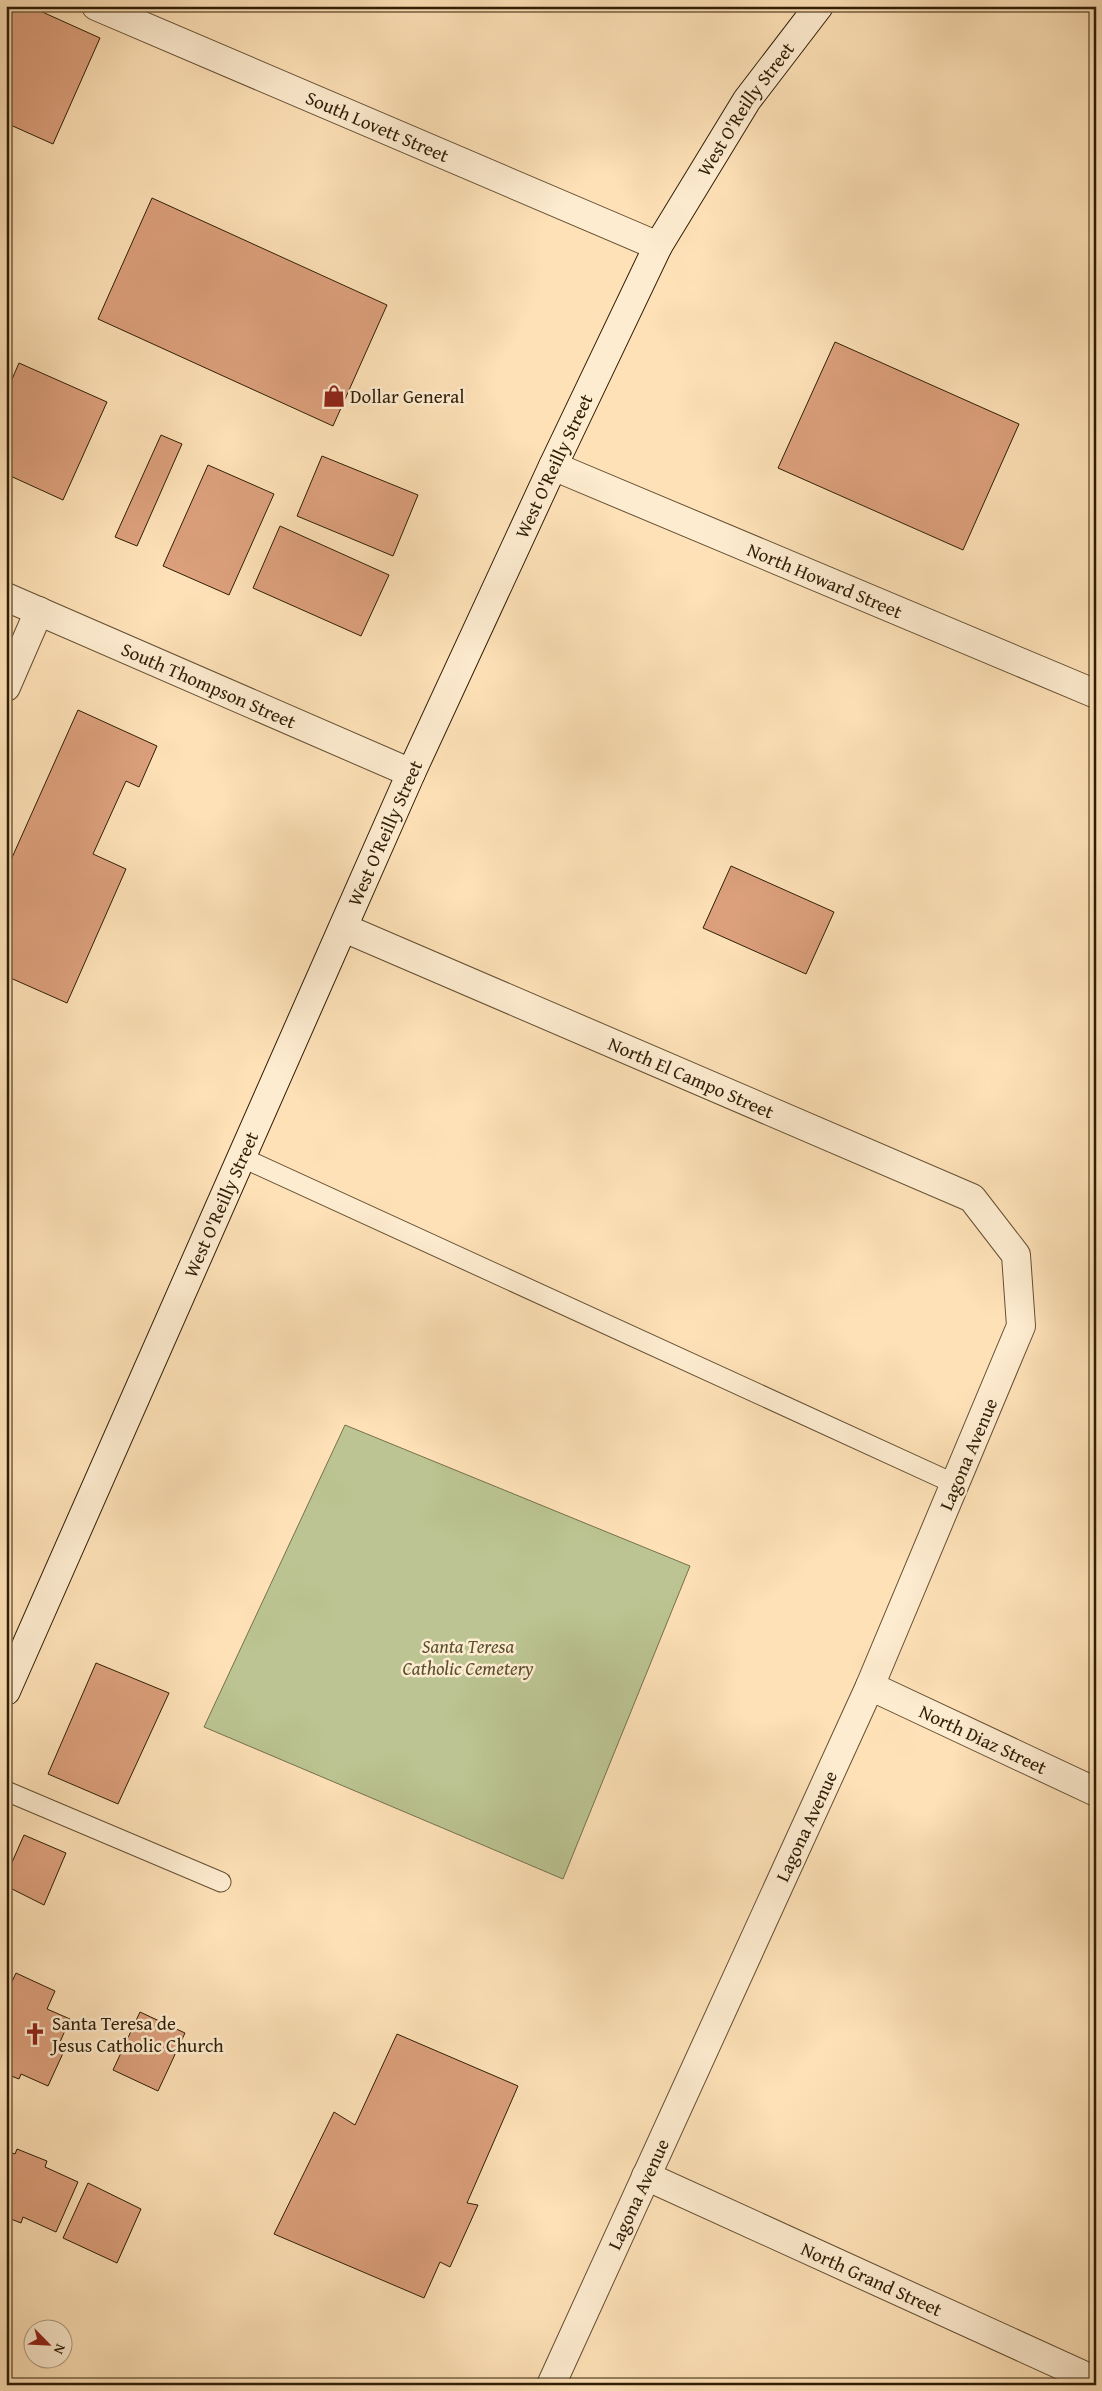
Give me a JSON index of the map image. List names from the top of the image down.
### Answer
{
  "streets": {
    "street": [
      "West O'Reilly Street",
      "South Lovett Street",
      "North Howard Street",
      "South Thompson Street",
      "North El Campo Street",
      "Lagona Avenue",
      "North Diaz Street",
      "North Grand Street"
    ]
  },
  "crossings": [
    ["West O'Reilly Street", "South Lovett Street"],
    ["West O'Reilly Street", "North Howard Street"],
    ["West O'Reilly Street", "South Thompson Street"],
    ["West O'Reilly Street", "North El Campo Street"],
    ["North El Campo Street", "Lagona Avenue"],
    ["Lagona Avenue", "North Diaz Street"],
    ["Lagona Avenue", "North Grand Street"]
  ],
  "parks": ["Santa Teresa Catholic Cemetery"],
  "places": {
    "shop": ["Dollar General"],
    "church": ["Santa Teresa de Jesus Catholic Church"]
  },
  "north": "bottom right"
}
